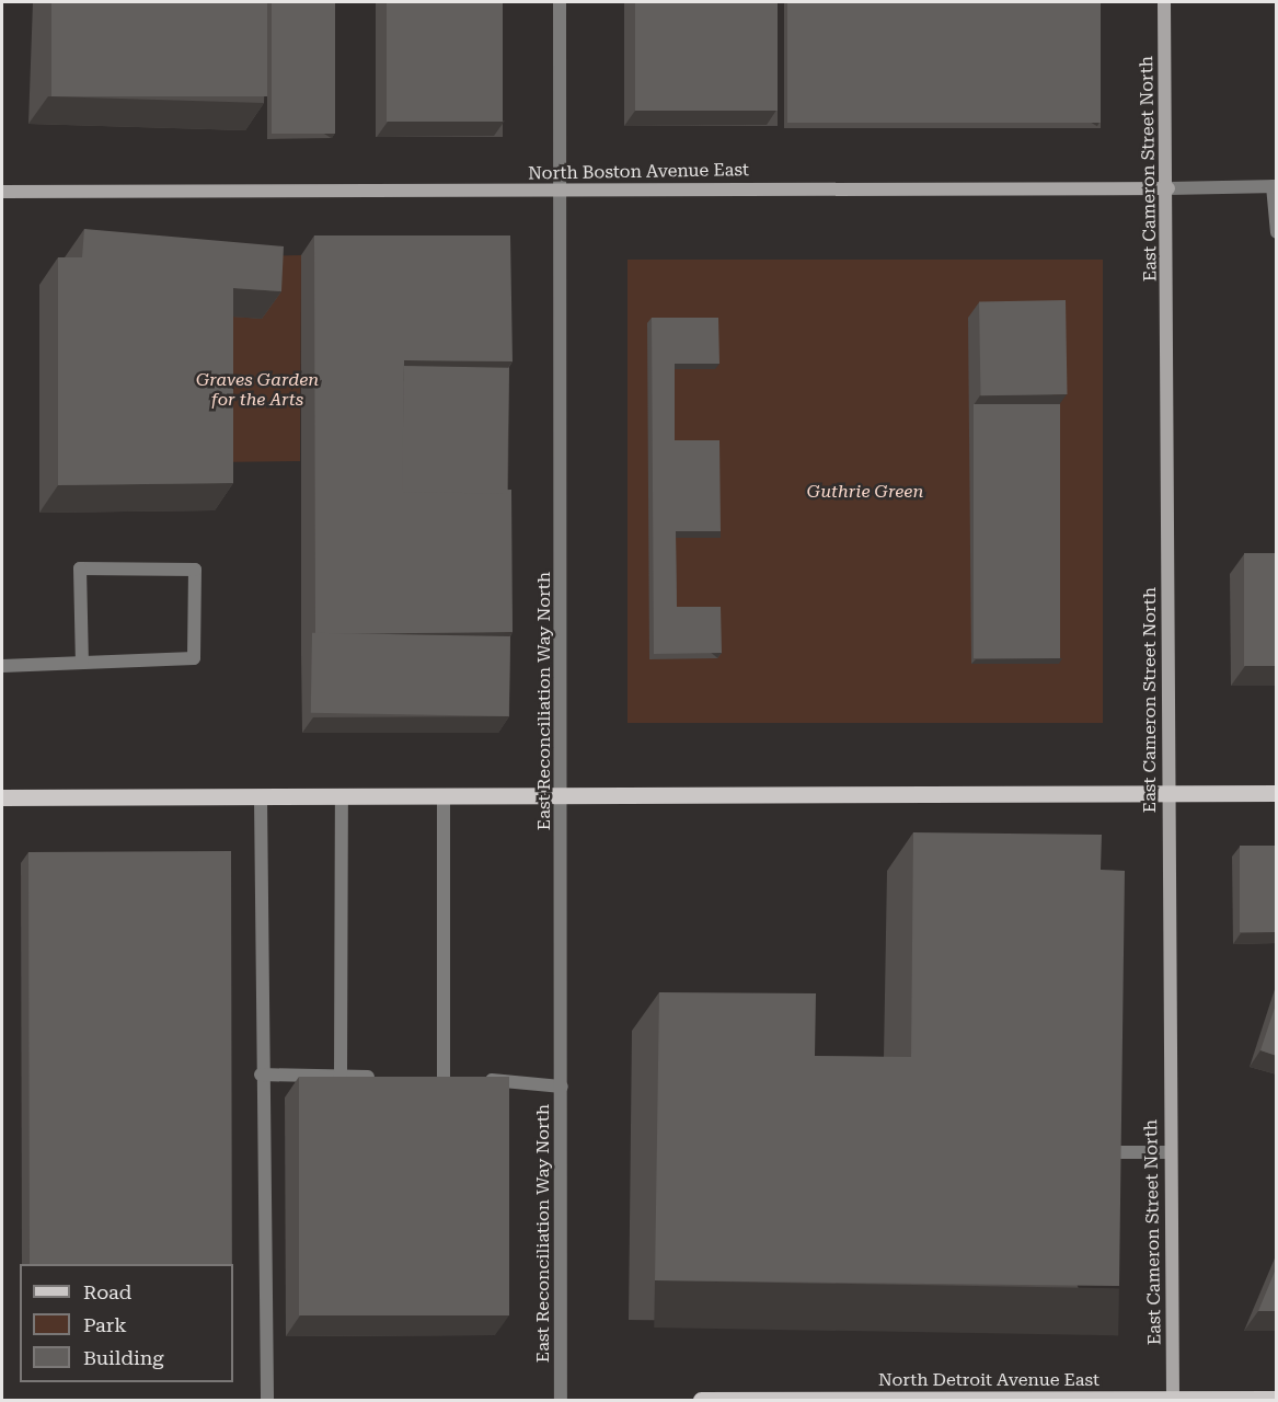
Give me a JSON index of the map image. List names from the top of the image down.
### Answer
{
  "streets": {
    "main road": ["North Detroit Avenue East"],
    "street": ["East Cameron Street North", "North Boston Avenue East", "East Reconciliation Way North"]
  },
  "crossings": [
    ["East Cameron Street North", "North Boston Avenue East"],
    ["East Cameron Street North", "North Detroit Avenue East"],
    ["North Boston Avenue East", "East Reconciliation Way North"]
  ],
  "parks": ["Graves Garden for the Arts", "Guthrie Green"],
  "legend": ["Road", "Park", "Building"]
}
